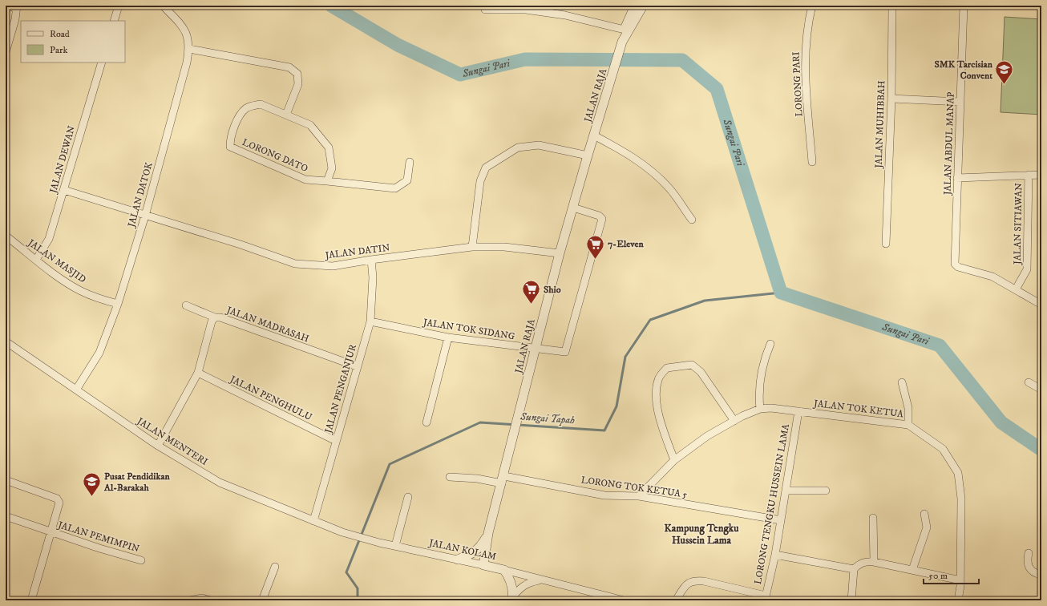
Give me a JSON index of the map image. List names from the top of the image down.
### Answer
{
  "streets": {
    "street": [
      "LORONG PARI",
      "JALAN RAJA",
      "JALAN MUHIBBAH",
      "JALAN ABDUL MANAP",
      "LORONG DATO",
      "JALAN DEWAN",
      "JALAN DATOK",
      "JALAN SITIAWAN",
      "JALAN DATIN",
      "JALAN MASJID",
      "JALAN MADRASAH",
      "JALAN TOK SIDANG",
      "JALAN PENGANJUR",
      "JALAN PENGHULU",
      "JALAN TOK KETUA",
      "JALAN MENTERI",
      "LORONG TOK KETUA 5",
      "LORONG TENGKU HUSSEIN LAMA",
      "JALAN PEMIMPIN",
      "JALAN KOLAM"
    ]
  },
  "crossings": [
    ["JALAN RAJA", "JALAN DATIN"],
    ["JALAN RAJA", "JALAN TOK SIDANG"],
    ["JALAN RAJA", "LORONG TOK KETUA 5"],
    ["JALAN RAJA", "JALAN KOLAM"],
    ["JALAN ABDUL MANAP", "JALAN SITIAWAN"],
    ["JALAN DEWAN", "JALAN DATIN"],
    ["JALAN DEWAN", "JALAN MASJID"],
    ["JALAN DATOK", "JALAN DATIN"],
    ["JALAN DATOK", "JALAN MASJID"],
    ["JALAN DATOK", "JALAN MENTERI"],
    ["JALAN DATIN", "JALAN PENGANJUR"],
    ["JALAN MADRASAH", "JALAN PENGANJUR"],
    ["JALAN MADRASAH", "JALAN PENGHULU"],
    ["JALAN MADRASAH", "JALAN MENTERI"],
    ["JALAN TOK SIDANG", "JALAN PENGANJUR"],
    ["JALAN PENGANJUR", "JALAN PENGHULU"],
    ["JALAN PENGANJUR", "JALAN MENTERI"],
    ["JALAN TOK KETUA", "LORONG TOK KETUA 5"],
    ["JALAN TOK KETUA", "LORONG TENGKU HUSSEIN LAMA"],
    ["JALAN MENTERI", "JALAN KOLAM"],
    ["LORONG TOK KETUA 5", "LORONG TENGKU HUSSEIN LAMA"]
  ],
  "districts": ["Kampung Tengku Hussein Lama"],
  "water": ["Sungai Pari", "Sungai Tapah"],
  "places": {
    "school or university": ["SMK Tarcisian Convent", "Pusat Pendidikan Al-Barakah"],
    "supermarket": ["7-Eleven", "Shio"]
  },
  "legend": ["Road", "Park"],
  "scale_bar": "50 m"
}
